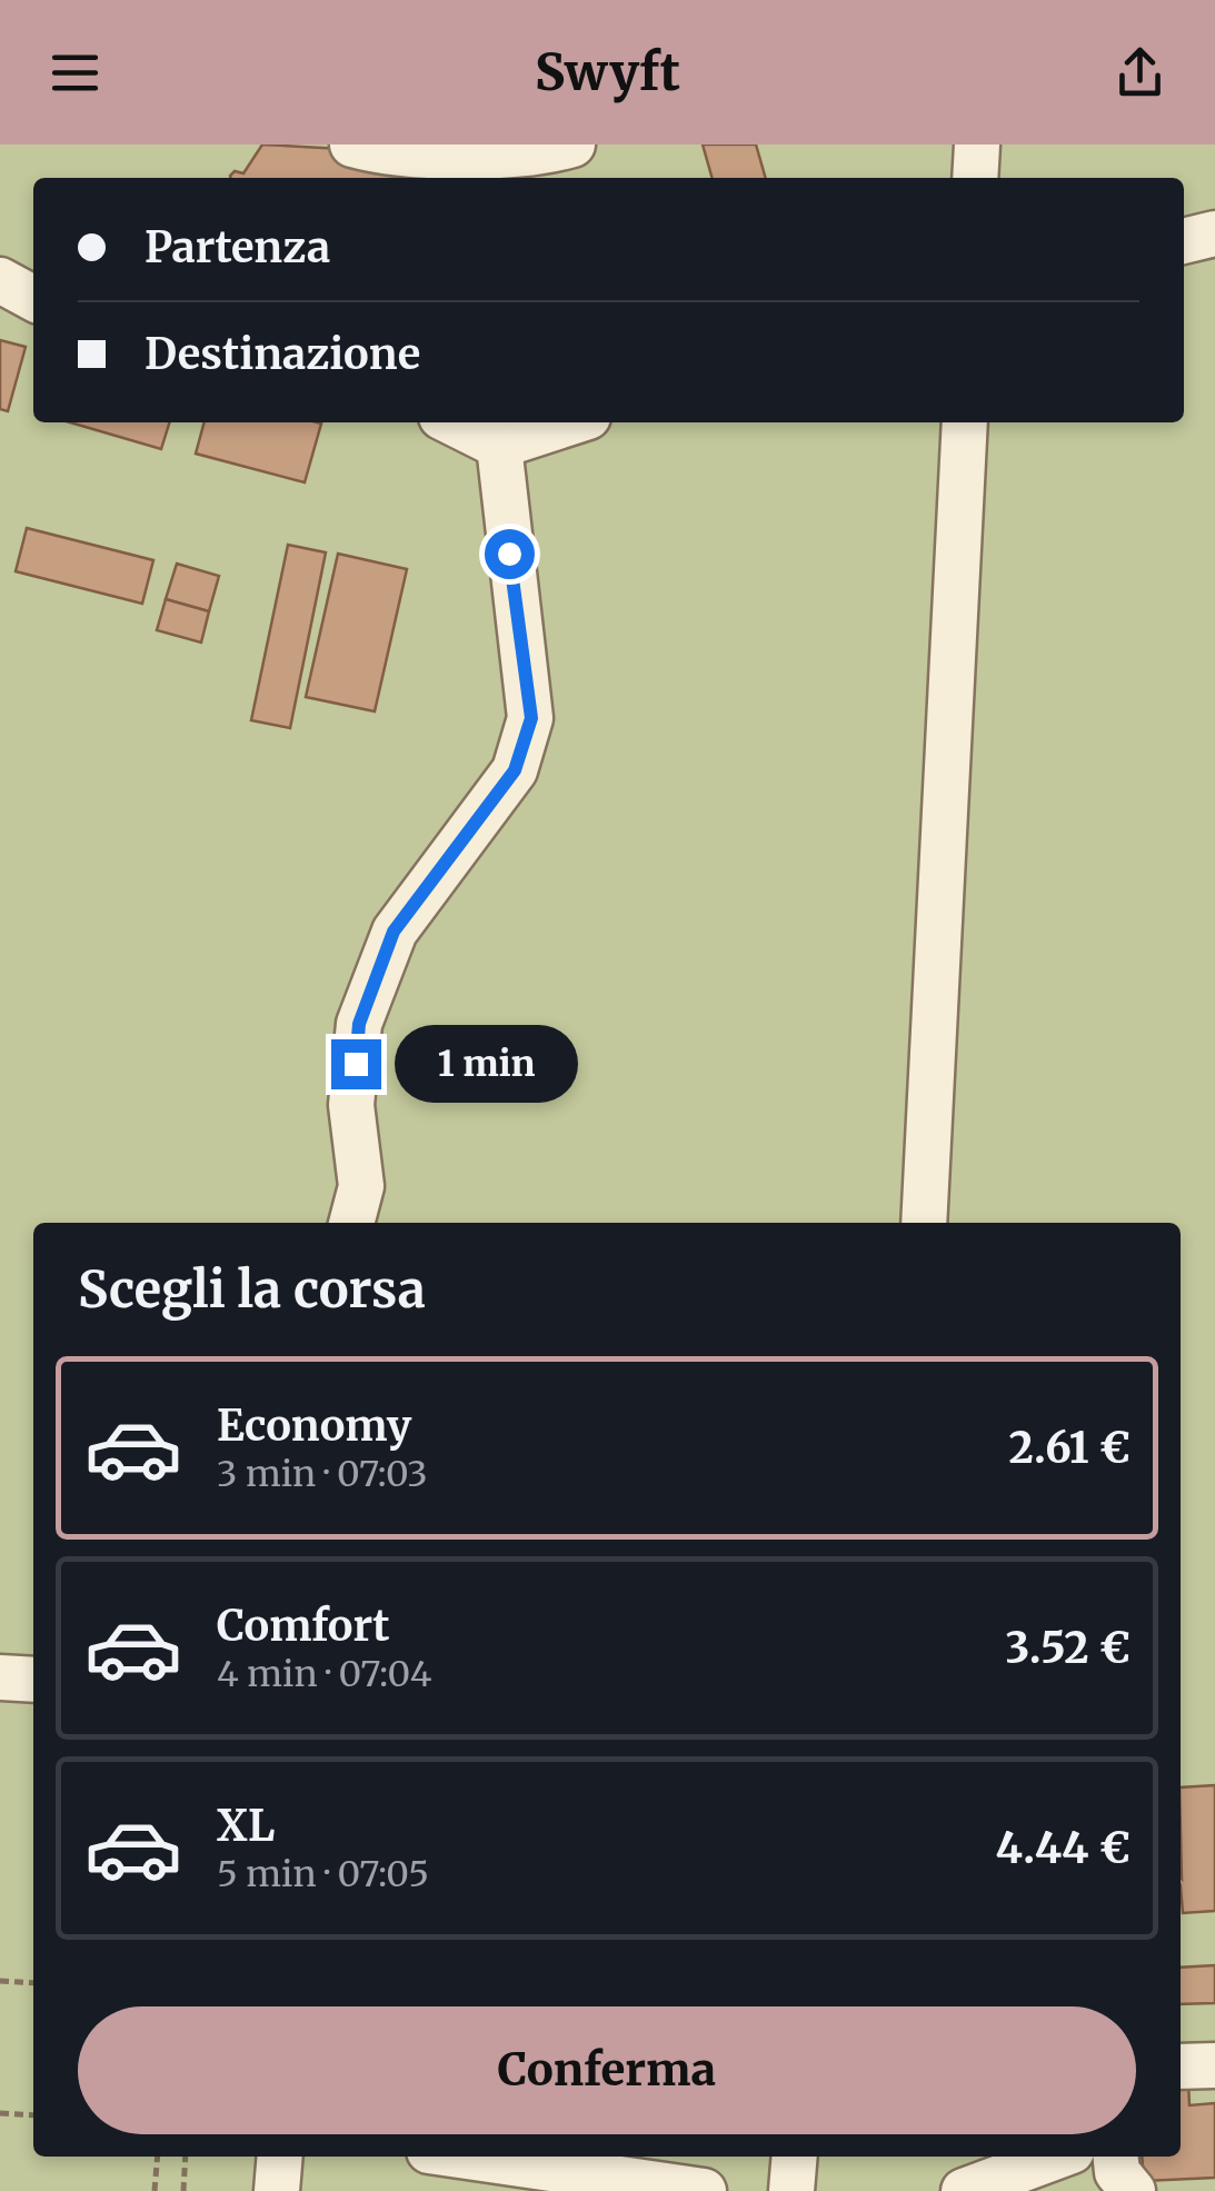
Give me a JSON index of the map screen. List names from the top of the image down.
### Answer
{
  "page": {
    "header": "Swyft",
    "banner": ["Partenza", "Destinazione"],
    "bubble": "1 min",
    "heading": "Scegli la corsa",
    "list": [
      {
        "name": "Economy",
        "note": "3 min · 07:03",
        "value": "2.61 €"
      },
      {
        "name": "Comfort",
        "note": "4 min · 07:04",
        "value": "3.52 €"
      },
      {
        "name": "XL",
        "note": "5 min · 07:05",
        "value": "4.44 €"
      }
    ],
    "buttons": "Conferma"
  }
}
